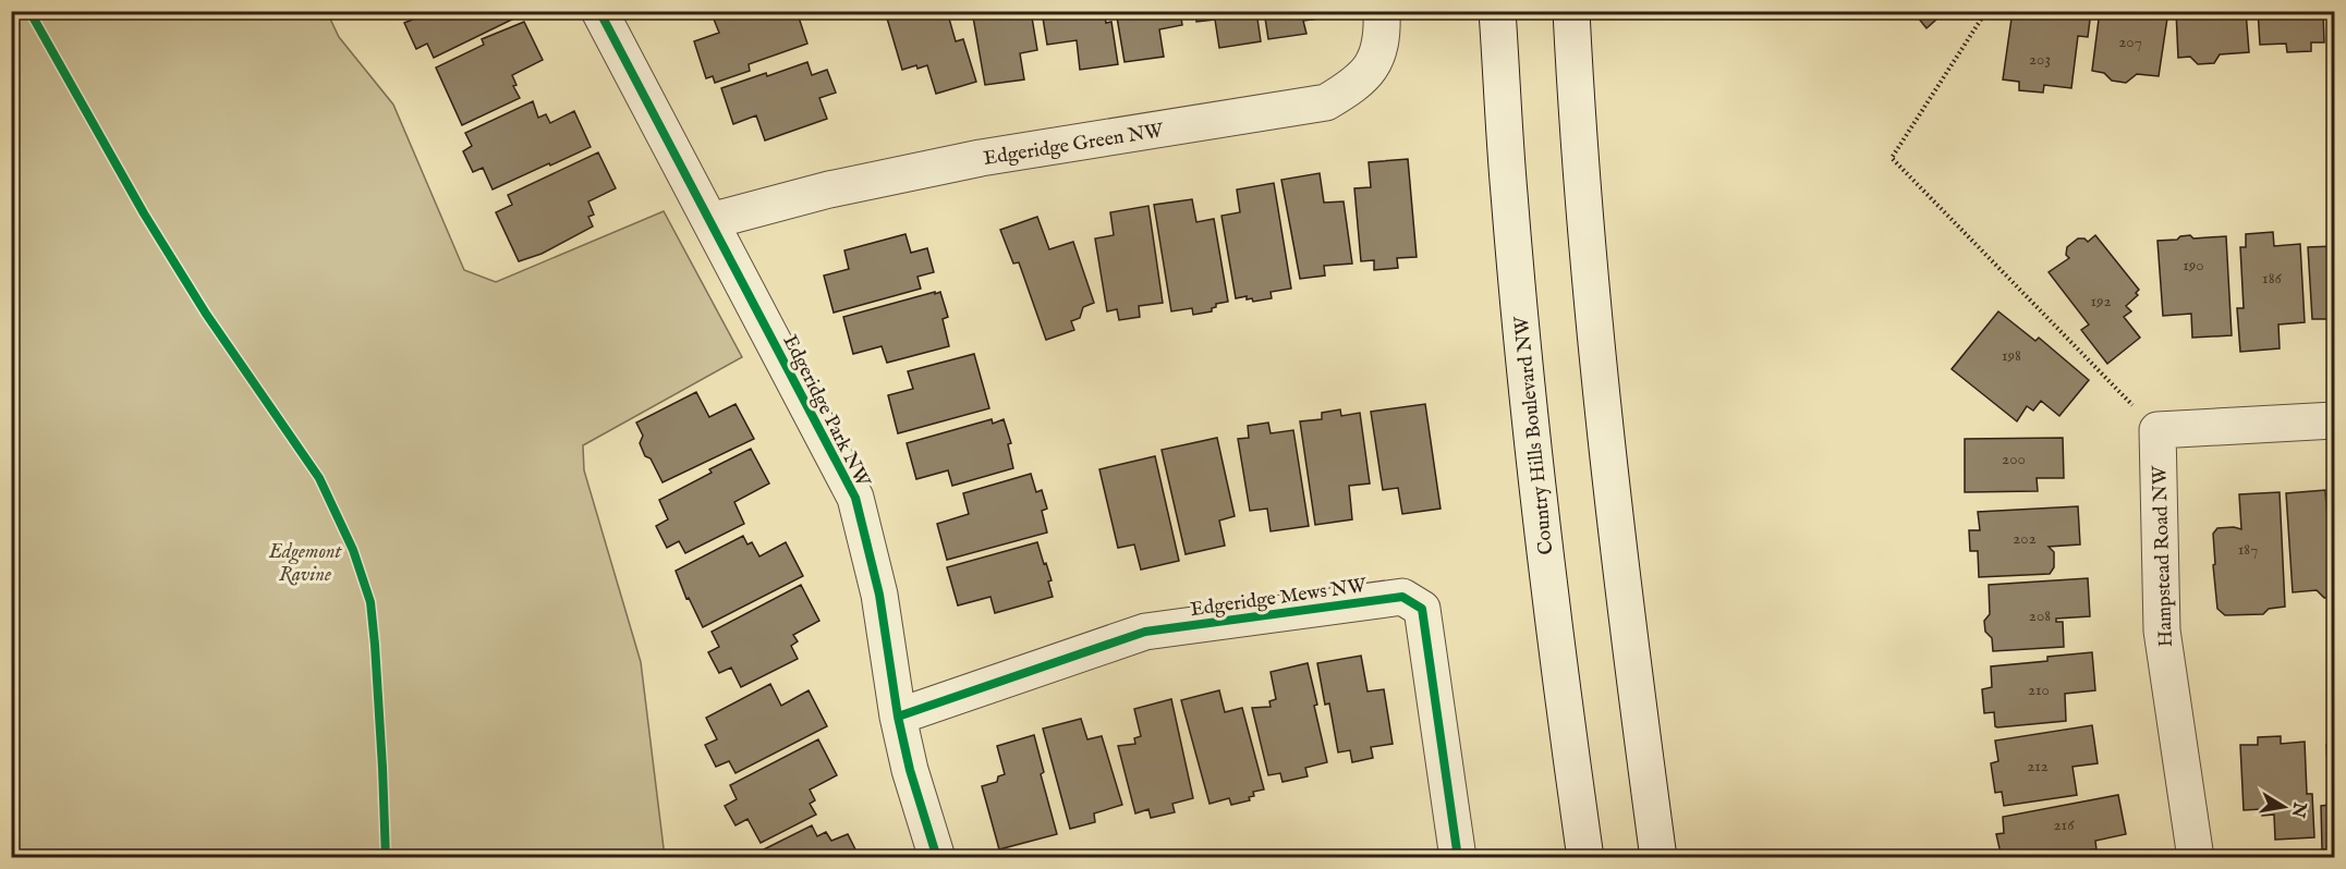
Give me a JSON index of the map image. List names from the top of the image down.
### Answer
{
  "streets": {
    "street": [
      "Edgeridge Green NW",
      "Edgeridge Park NW",
      "Country Hills Boulevard NW",
      "Hampstead Road NW",
      "Edgeridge Mews NW"
    ]
  },
  "crossings": [
    ["Edgeridge Green NW", "Edgeridge Park NW"],
    ["Edgeridge Park NW", "Edgeridge Mews NW"]
  ],
  "parks": ["Edgemont Ravine"],
  "house_numbers": [
    "207",
    "203",
    "190",
    "186",
    "192",
    "198",
    "200",
    "202",
    "187",
    "208",
    "210",
    "212",
    "216"
  ],
  "north": "right"
}
